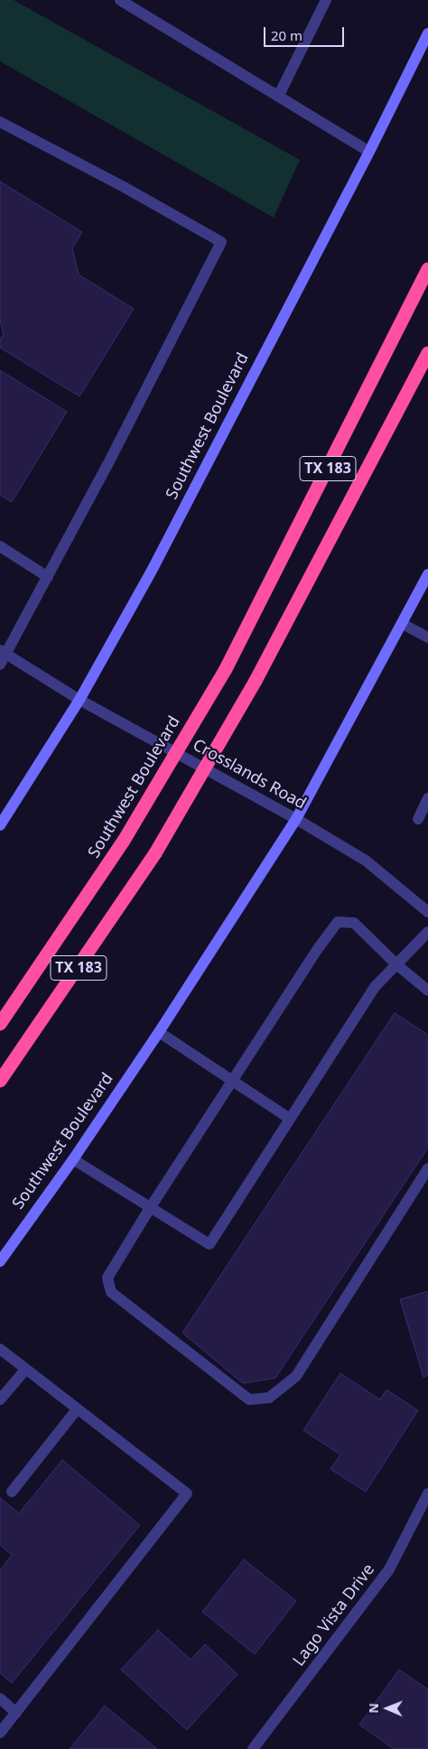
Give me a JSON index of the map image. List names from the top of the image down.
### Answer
{
  "streets": {
    "highway": ["Southwest Boulevard", "TX 183"],
    "street": ["Crosslands Road", "Lago Vista Drive"]
  },
  "crossings": [
    ["Southwest Boulevard", "Crosslands Road"]
  ],
  "scale_bar": "20 m",
  "north": "left"
}
